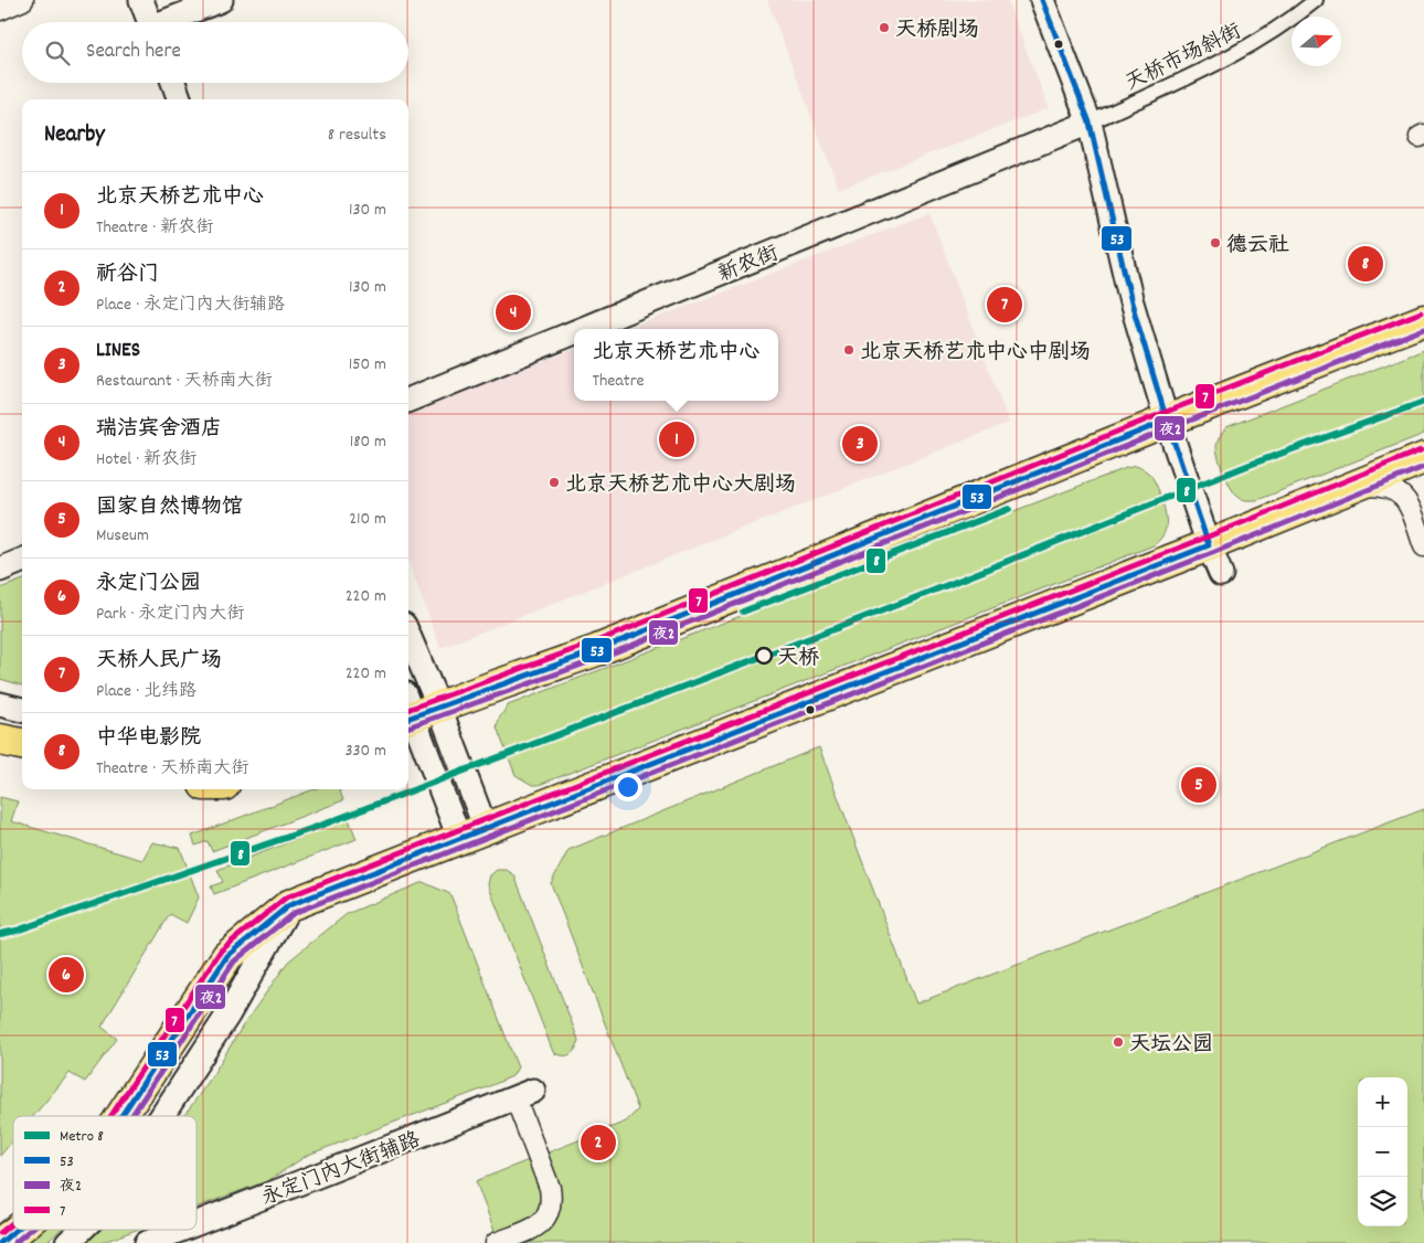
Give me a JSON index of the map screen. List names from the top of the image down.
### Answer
{
  "streets": {
    "street": ["天桥市场斜街", "新农街", "永定门内大街辅路"]
  },
  "crossings": [
    ["天桥市场斜街", "新农街"]
  ],
  "places": [
    "天桥剧场",
    "德云社",
    "北京天桥艺术中心中剧场",
    "北京天桥艺术中心大剧场",
    "天桥",
    "天坛公园"
  ],
  "lines": [
    "transit line 53",
    "transit line 7",
    "transit line 夜2",
    "metro line 8"
  ],
  "legend": [
    "Metro 8",
    "53",
    "夜2",
    "7"
  ],
  "north": "right",
  "page": {
    "search": "Search here",
    "heading": ["Nearby", "8 results"],
    "list": [
      {
        "mark": "1",
        "name": "北京天桥艺术中心",
        "note": "Theatre · 新农街",
        "value": "130 m"
      },
      {
        "mark": "2",
        "name": "祈谷门",
        "note": "Place · 永定门内大街辅路",
        "value": "130 m"
      },
      {
        "mark": "3",
        "name": "LINES",
        "note": "Restaurant · 天桥南大街",
        "value": "150 m"
      },
      {
        "mark": "4",
        "name": "瑞洁宾舍酒店",
        "note": "Hotel · 新农街",
        "value": "180 m"
      },
      {
        "mark": "5",
        "name": "国家自然博物馆",
        "note": "Museum",
        "value": "210 m"
      },
      {
        "mark": "6",
        "name": "永定门公园",
        "note": "Park · 永定门内大街",
        "value": "220 m"
      },
      {
        "mark": "7",
        "name": "天桥人民广场",
        "note": "Place · 北纬路",
        "value": "220 m"
      },
      {
        "mark": "8",
        "name": "中华电影院",
        "note": "Theatre · 天桥南大街",
        "value": "330 m"
      }
    ],
    "pins": [
      "8",
      "7",
      "4",
      "1",
      "3",
      "5",
      "6",
      "2"
    ],
    "popup": ["北京天桥艺术中心", "Theatre"],
    "map_buttons": ["+", "−"]
  }
}
